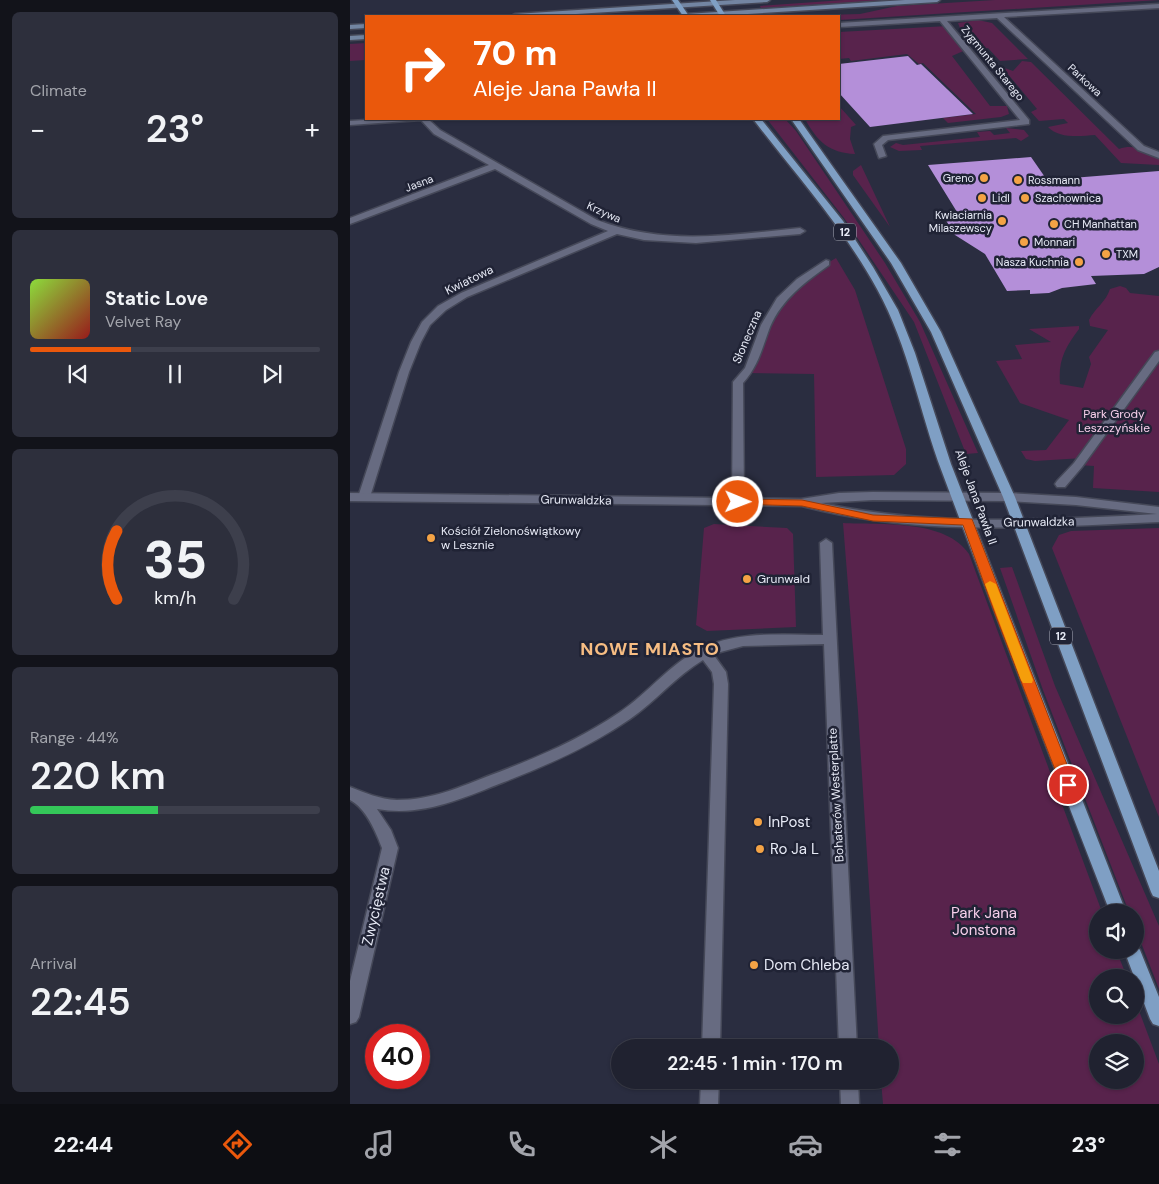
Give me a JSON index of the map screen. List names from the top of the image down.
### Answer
{
  "streets": {
    "main road": ["12", "Aleje Jana Pawła II"],
    "street": [
      "Zygmunta Starego",
      "Parkowa",
      "Jasna",
      "Krzywa",
      "Kwiatowa",
      "Słoneczna",
      "Grunwaldzka",
      "Bohaterów Westerplatte",
      "Zwycięstwa"
    ]
  },
  "crossings": [
    ["Zygmunta Starego", "Parkowa"],
    ["Jasna", "Krzywa"],
    ["Krzywa", "Kwiatowa"],
    ["Kwiatowa", "Grunwaldzka"],
    ["Słoneczna", "Grunwaldzka"],
    ["Aleje Jana Pawła II", "Grunwaldzka"]
  ],
  "districts": ["NOWE MIASTO"],
  "parks": ["Park Grody Leszczyńskie", "Park Jana Jonstona"],
  "places": [
    "Greno",
    "Rossmann",
    "Lidl",
    "Szachownica",
    "Kwiaciarnia Milaszewscy",
    "CH Manhattan",
    "Monnari",
    "TXM",
    "Nasza Kuchnia",
    "Kościół Zielonoświątkowy w Lesznie",
    "Grunwald",
    "InPost",
    "Ro Ja L",
    "Dom Chleba"
  ],
  "page": {
    "tile": [
      "Climate",
      ["Range · 44%", "220 km"],
      ["Arrival", "22:45"]
    ],
    "turn": ["70 m", "Aleje Jana Pawła II"],
    "heat": ["−", "23°", "+"],
    "song": ["Static Love", "Velvet Ray"],
    "limit": "40",
    "trip": "22:45 · 1 min · 170 m",
    "tabs": ["22:44", "23°"],
    "gauge": ["35", "km/h"]
  }
}
